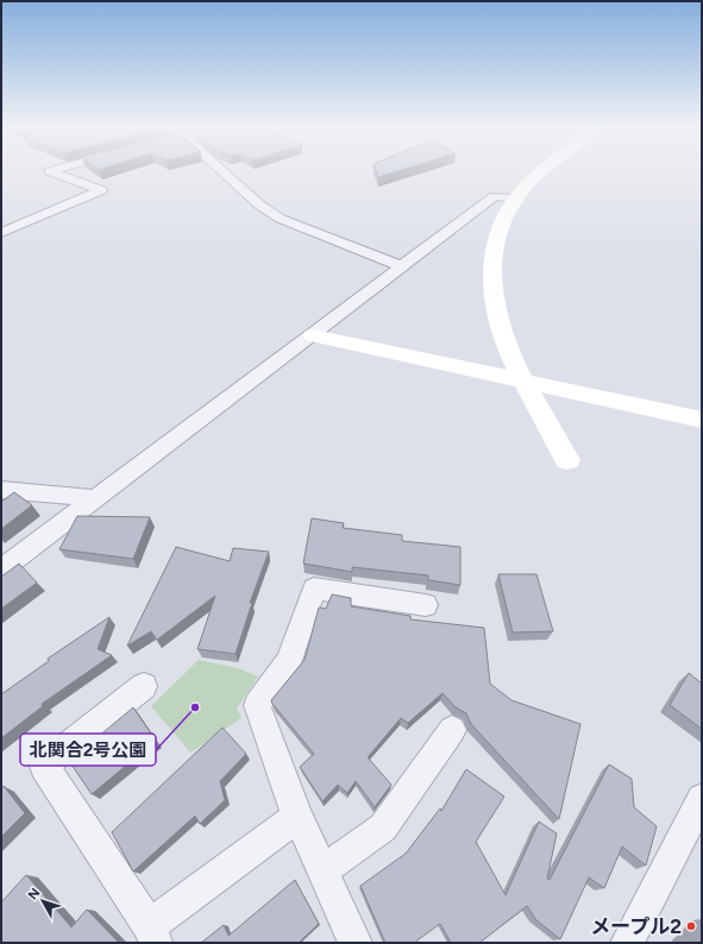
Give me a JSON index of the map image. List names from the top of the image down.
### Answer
{
  "places": ["北関合2号公園", "メープル2"],
  "north": "top left"
}
